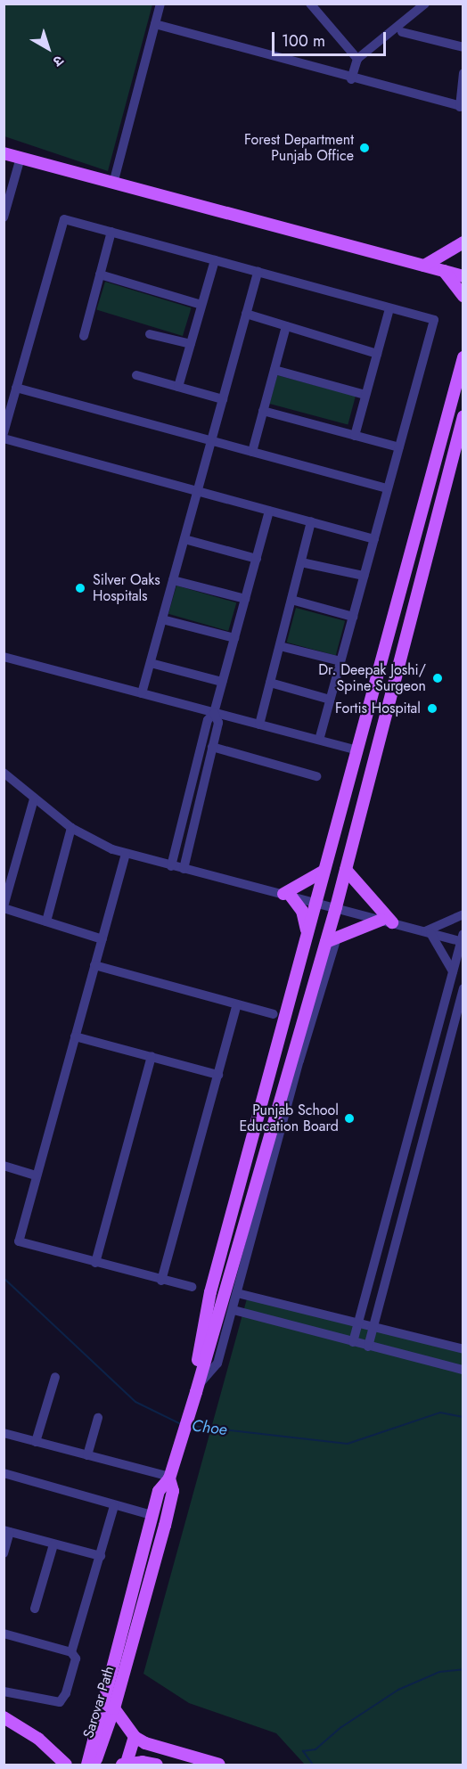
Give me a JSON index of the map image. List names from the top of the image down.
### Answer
{
  "streets": {
    "main road": ["Sarovar Path"]
  },
  "water": ["Choe"],
  "places": [
    "Forest Department Punjab Office",
    "Silver Oaks Hospitals",
    "Dr. Deepak Joshi/ Spine Surgeon",
    "Fortis Hospital",
    "Punjab School Education Board"
  ],
  "scale_bar": "100 m",
  "north": "bottom right"
}
